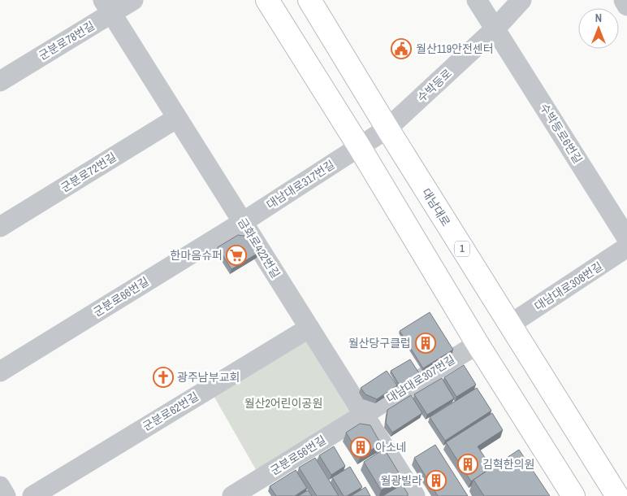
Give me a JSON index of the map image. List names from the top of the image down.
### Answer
{
  "streets": {
    "main road": ["대남대로", "1"],
    "street": [
      "군분로78번길",
      "수박등로",
      "수박등로6번길",
      "군분로72번길",
      "대남대로317번길",
      "금화로422번길",
      "대남대로308번길",
      "군분로66번길",
      "대남대로307번길",
      "군분로62번길",
      "군분로56번길"
    ]
  },
  "crossings": [
    ["군분로78번길", "금화로422번길"],
    ["수박등로", "수박등로6번길"],
    ["수박등로", "대남대로317번길"],
    ["수박등로", "대남대로"],
    ["군분로72번길", "금화로422번길"],
    ["대남대로317번길", "금화로422번길"],
    ["대남대로317번길", "군분로66번길"],
    ["대남대로", "대남대로308번길"],
    ["금화로422번길", "군분로66번길"],
    ["금화로422번길", "대남대로307번길"],
    ["금화로422번길", "군분로62번길"],
    ["금화로422번길", "군분로56번길"],
    ["대남대로307번길", "군분로56번길"]
  ],
  "parks": ["월산2어린이공원"],
  "places": {
    "public building": ["월산119안전센터"],
    "supermarket": ["한마음슈퍼"],
    "building": [
      "월산당구클럽",
      "아소네",
      "김혁한의원",
      "월광빌라"
    ],
    "church": ["광주남부교회"]
  },
  "north": "top"
}
